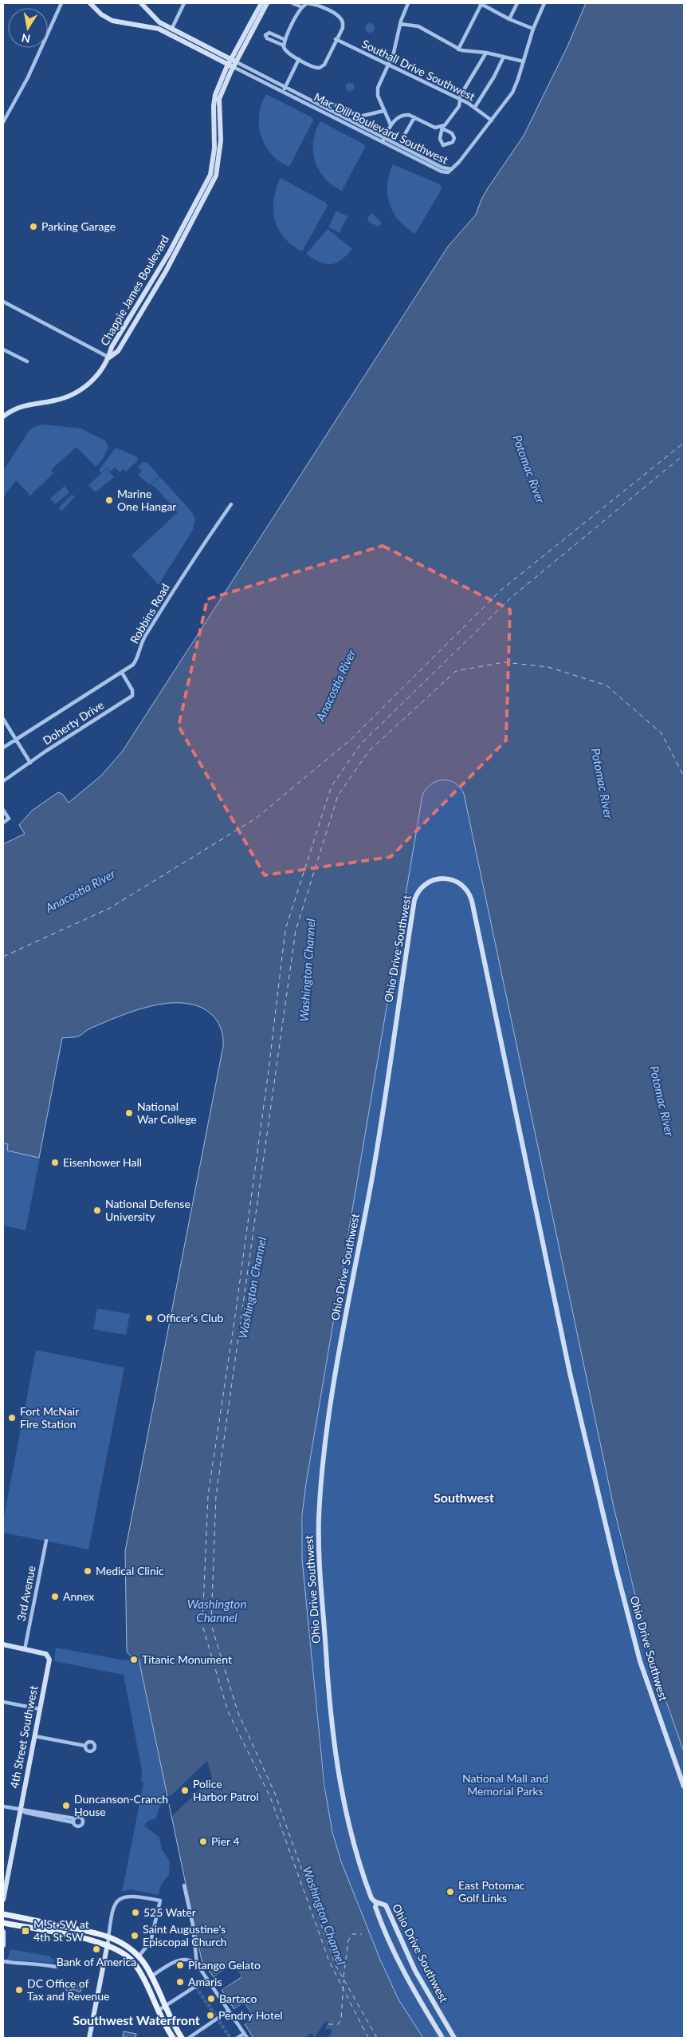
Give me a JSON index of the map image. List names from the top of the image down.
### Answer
{
  "streets": {
    "street": [
      "Southall Drive Southwest",
      "Mac Dill Boulevard Southwest",
      "Chappie James Boulevard",
      "Robbins Road",
      "Doherty Drive",
      "Ohio Drive Southwest",
      "3rd Avenue",
      "4th Street Southwest"
    ]
  },
  "crossings": [
    ["Southall Drive Southwest", "Mac Dill Boulevard Southwest"],
    ["Mac Dill Boulevard Southwest", "Chappie James Boulevard"],
    ["Robbins Road", "Doherty Drive"],
    ["3rd Avenue", "4th Street Southwest"]
  ],
  "districts": ["Southwest", "Southwest Waterfront"],
  "water": ["Potomac River", "Anacostia River", "Washington Channel"],
  "parks": ["National Mall and Memorial Parks"],
  "places": {
    "other": [
      "Parking Garage",
      "Marine One Hangar",
      "National War College",
      "Eisenhower Hall",
      "National Defense University",
      "Officer's Club",
      "Fort McNair Fire Station",
      "Medical Clinic",
      "Annex",
      "Titanic Monument",
      "Police Harbor Patrol",
      "Duncanson-Cranch House",
      "Pier 4",
      "East Potomac Golf Links",
      "525 Water",
      "Saint Augustine's Episcopal Church",
      "Bank of America",
      "Pitango Gelato",
      "Amaris",
      "DC Office of Tax and Revenue",
      "Bartaco",
      "Pendry Hotel"
    ],
    "transit": ["M St SW at 4th St SW"]
  },
  "north": "bottom"
}
